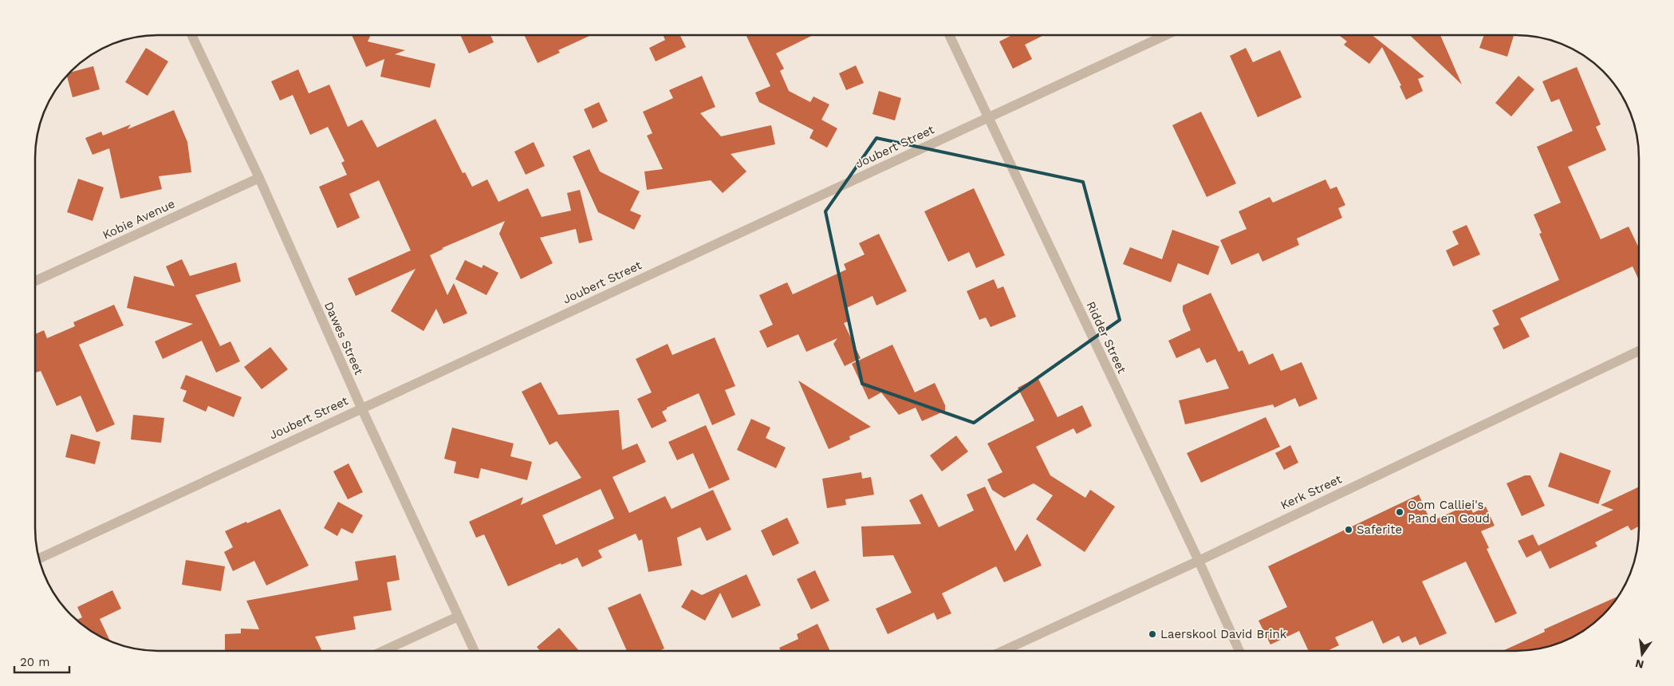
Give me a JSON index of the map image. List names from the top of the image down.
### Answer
{
  "streets": {
    "street": [
      "Joubert Street",
      "Kobie Avenue",
      "Ridder Street",
      "Dawes Street",
      "Kerk Street"
    ]
  },
  "crossings": [
    ["Joubert Street", "Ridder Street"],
    ["Joubert Street", "Dawes Street"],
    ["Kobie Avenue", "Dawes Street"],
    ["Ridder Street", "Kerk Street"]
  ],
  "places": ["Oom Calliei's Pand en Goud", "Saferite", "Laerskool David Brink"],
  "scale_bar": "20 m",
  "north": "bottom"
}
